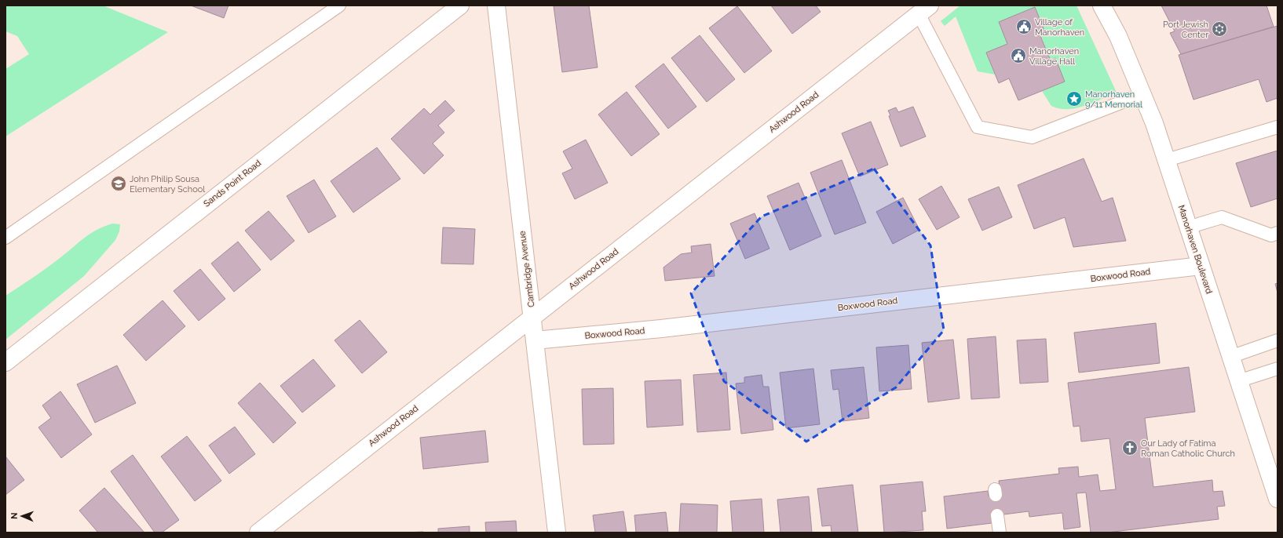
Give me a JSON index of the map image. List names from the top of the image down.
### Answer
{
  "streets": {
    "street": [
      "Ashwood Road",
      "Sands Point Road",
      "Manorhaven Boulevard",
      "Cambridge Avenue",
      "Boxwood Road"
    ]
  },
  "crossings": [
    ["Ashwood Road", "Cambridge Avenue"],
    ["Manorhaven Boulevard", "Boxwood Road"],
    ["Cambridge Avenue", "Boxwood Road"]
  ],
  "places": {
    "public building": ["Village of Manorhaven", "Manorhaven Village Hall"],
    "synagogue": ["Port Jewish Center"],
    "place": ["Manorhaven 9/11 Memorial"],
    "school or university": ["John Philip Sousa Elementary School"],
    "church": ["Our Lady of Fatima Roman Catholic Church"]
  },
  "north": "left"
}
